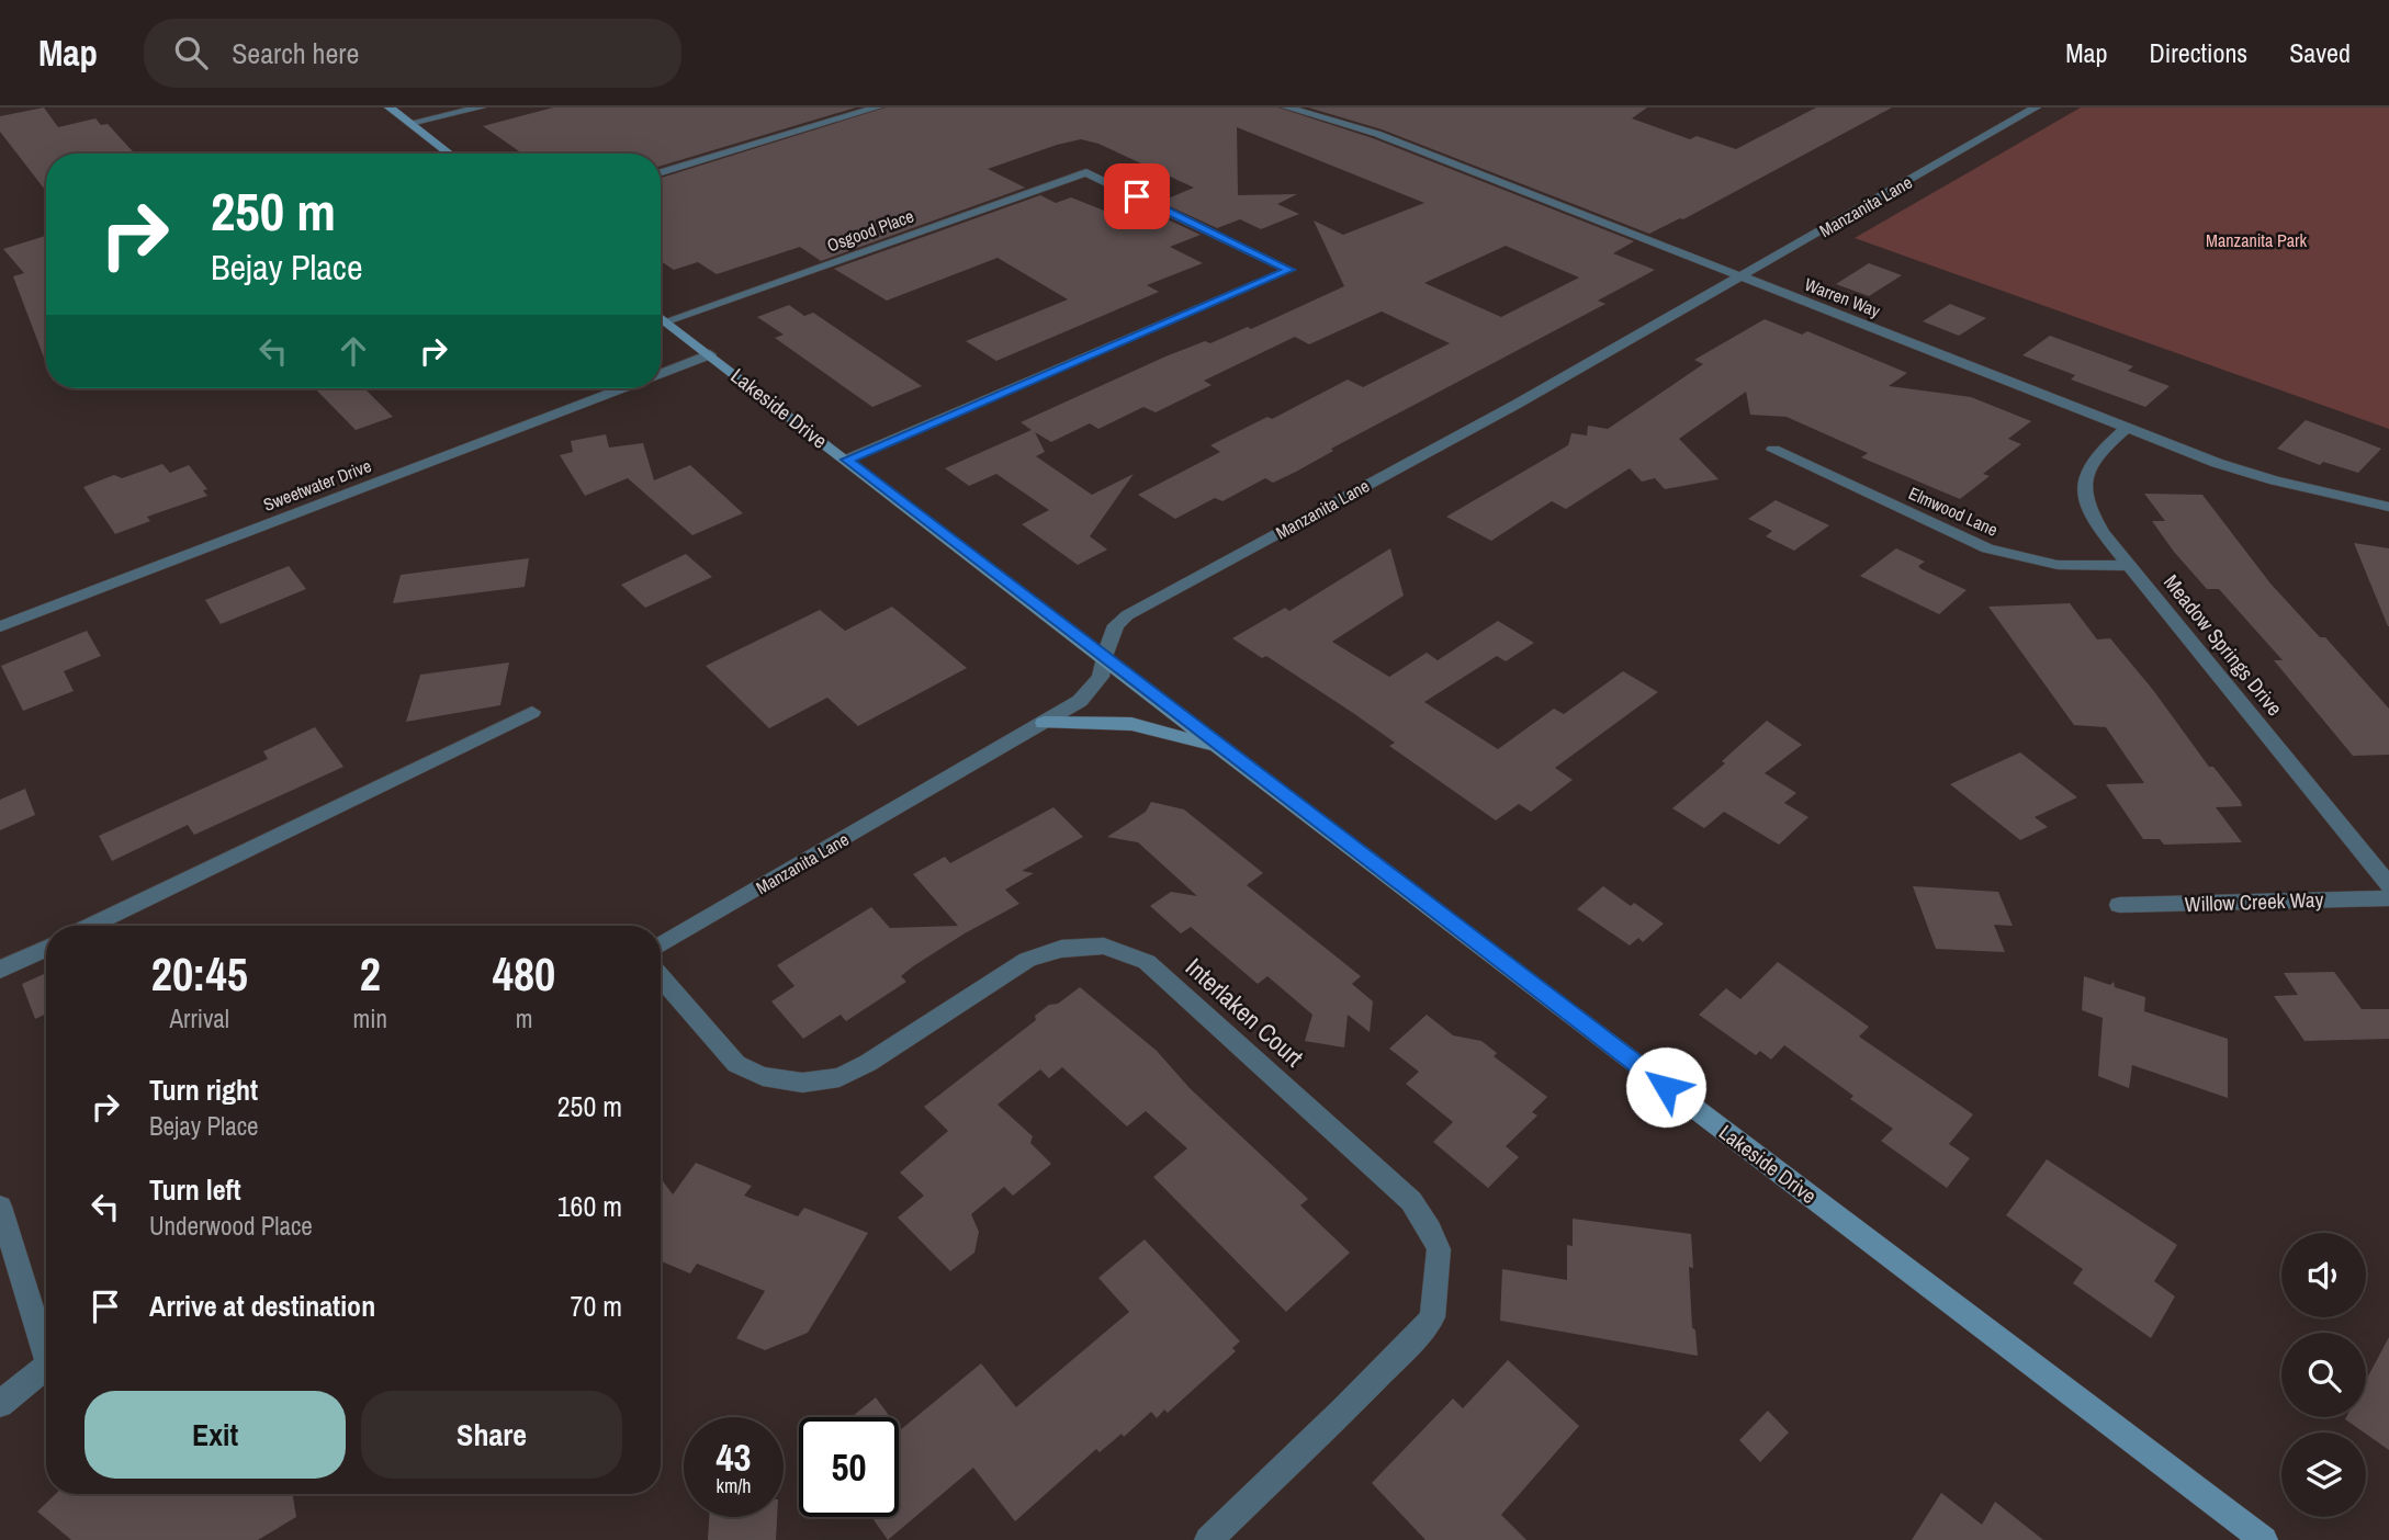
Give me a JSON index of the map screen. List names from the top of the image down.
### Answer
{
  "streets": {
    "main road": ["Lakeside Drive"],
    "street": [
      "Manzanita Lane",
      "Osgood Place",
      "Warren Way",
      "Sweetwater Drive",
      "Elmwood Lane",
      "Meadow Springs Drive",
      "Willow Creek Way",
      "Interlaken Court"
    ]
  },
  "crossings": [
    ["Manzanita Lane", "Warren Way"],
    ["Manzanita Lane", "Lakeside Drive"],
    ["Osgood Place", "Lakeside Drive"],
    ["Warren Way", "Meadow Springs Drive"],
    ["Lakeside Drive", "Sweetwater Drive"],
    ["Elmwood Lane", "Meadow Springs Drive"]
  ],
  "parks": ["Manzanita Park"],
  "page": {
    "header": "Map",
    "search": "Search here",
    "nav": ["Map", "Directions", "Saved"],
    "turn": ["250 m", "Bejay Place"],
    "eta": [
      "20:45",
      "Arrival",
      "2",
      "min",
      "480",
      "m"
    ],
    "list": [
      {
        "name": "Turn right",
        "note": "Bejay Place",
        "value": "250 m"
      },
      {
        "name": "Turn left",
        "note": "Underwood Place",
        "value": "160 m"
      },
      {
        "name": "Arrive at destination",
        "value": "70 m"
      }
    ],
    "buttons": ["Exit", "Share"],
    "speed": "43 km/h",
    "limit": "50"
  }
}
